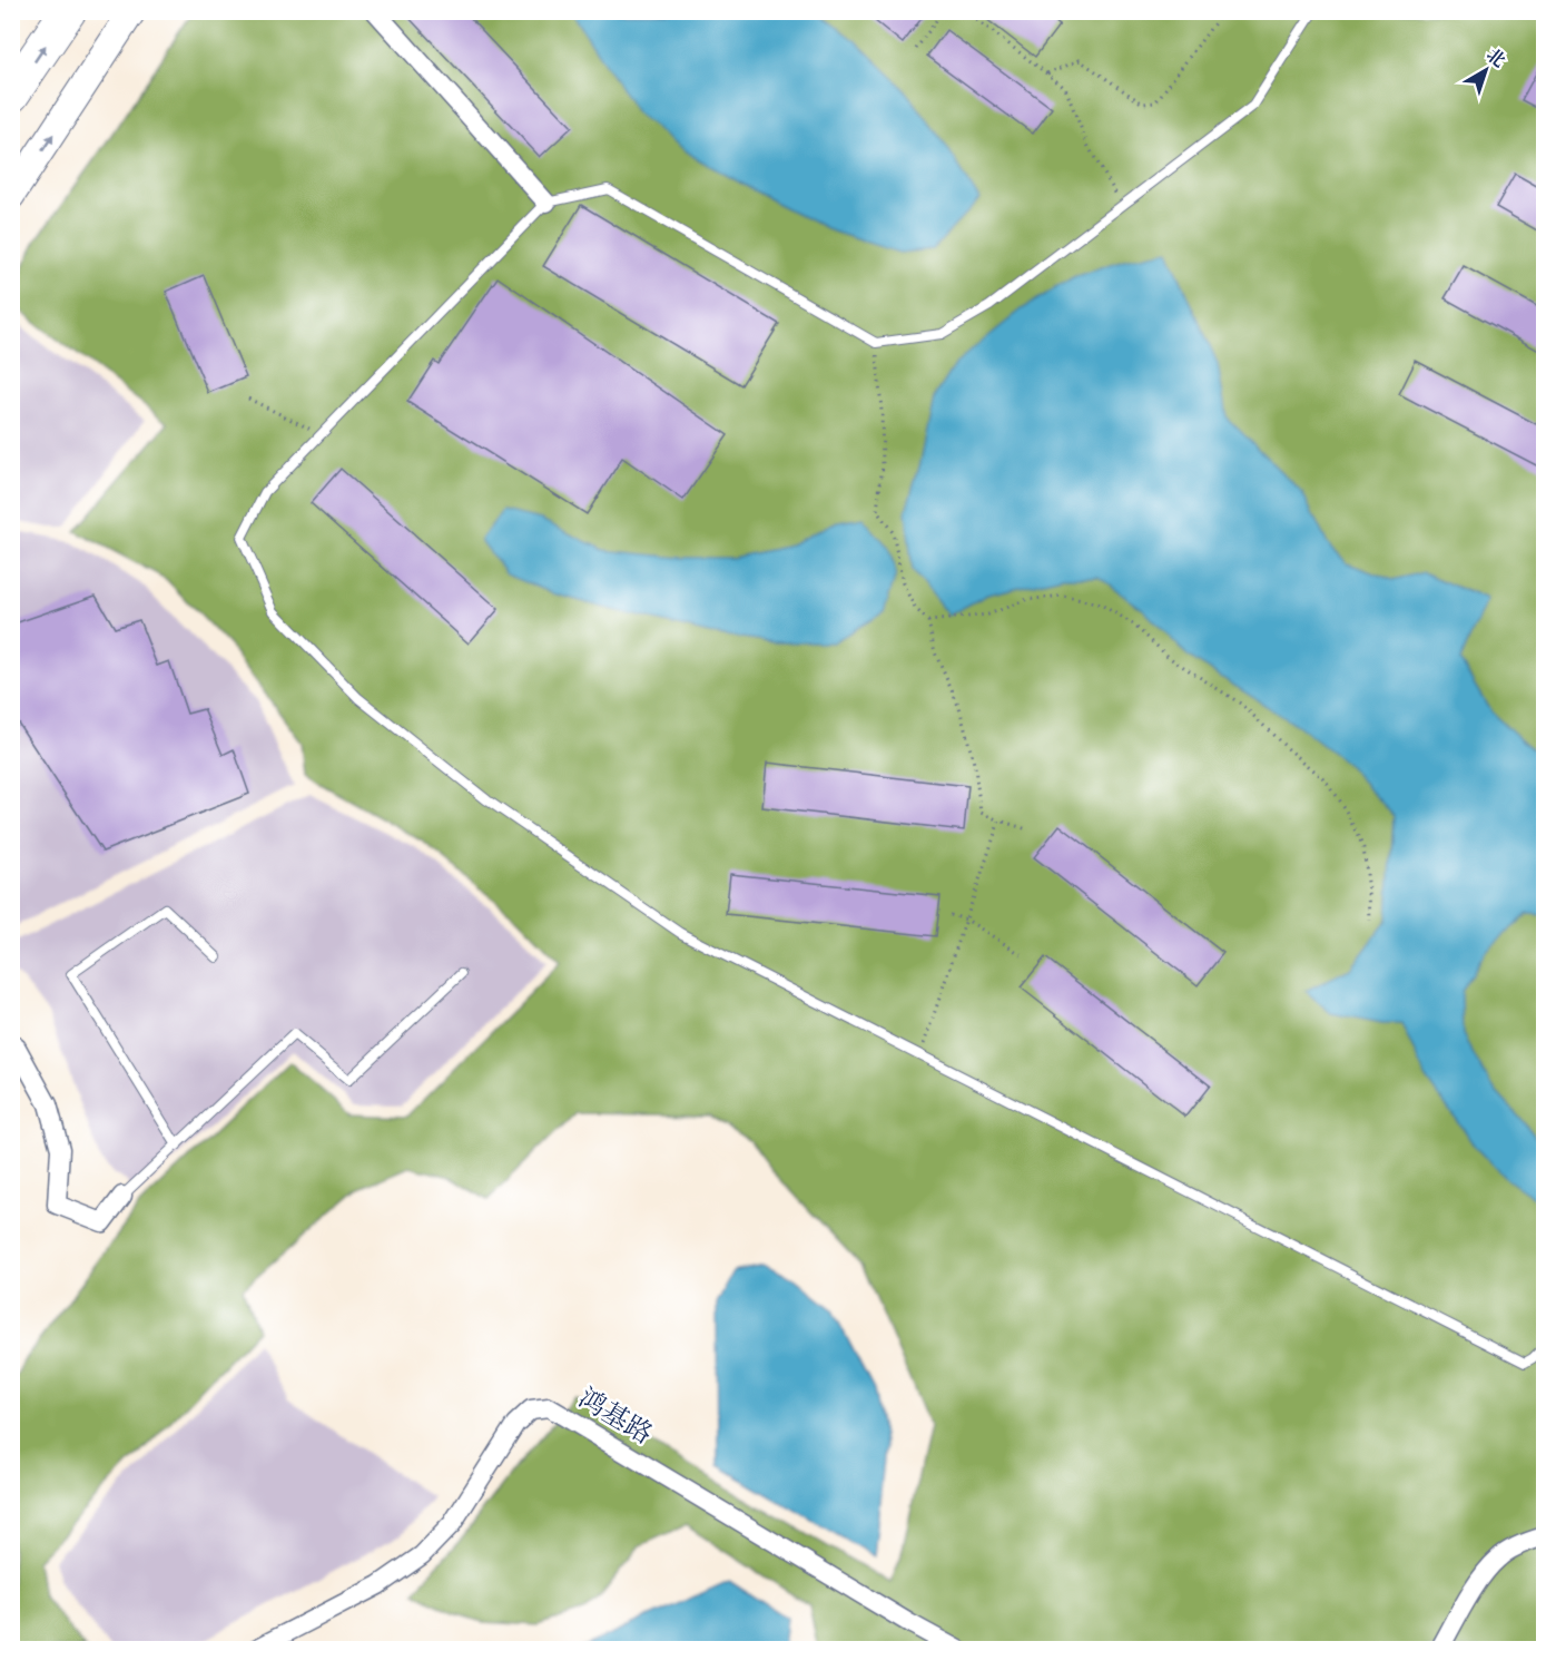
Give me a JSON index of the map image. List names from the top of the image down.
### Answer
{
  "streets": {
    "street": ["鸿基路"]
  },
  "north": "top right"
}
